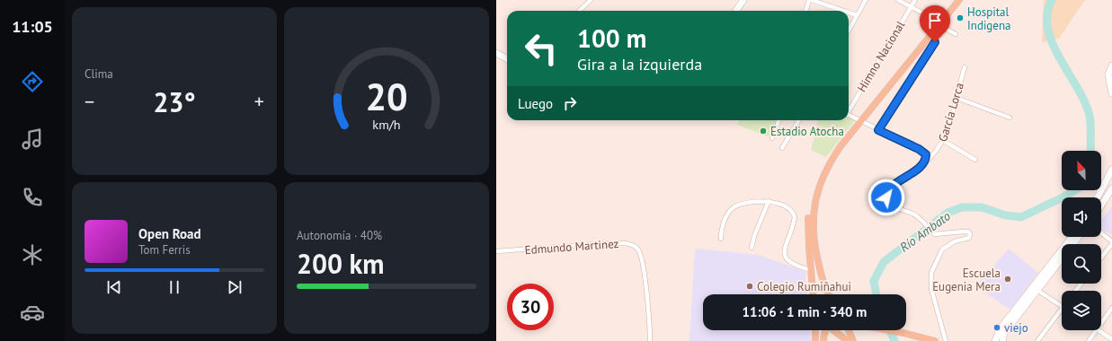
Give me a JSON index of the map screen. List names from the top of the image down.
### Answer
{
  "streets": {
    "street": ["Himno Nacional", "García Lorca", "Edmundo Martinez"]
  },
  "water": ["Río Ambato"],
  "places": [
    "Hospital Indigena",
    "Estadio Atocha",
    "Escuela Eugenia Mera",
    "Colegio Rumiñahui",
    "viejo"
  ],
  "north": "top left",
  "page": {
    "tabs": "11:05",
    "tile": [
      "Clima",
      ["Autonomía · 40%", "200 km"]
    ],
    "turn": ["100 m", "Gira a la izquierda"],
    "then": "Luego",
    "heat": ["−", "23°", "+"],
    "song": ["Open Road", "Tom Ferris"],
    "limit": "30",
    "trip": "11:06 · 1 min · 340 m",
    "gauge": ["20", "km/h"]
  }
}
